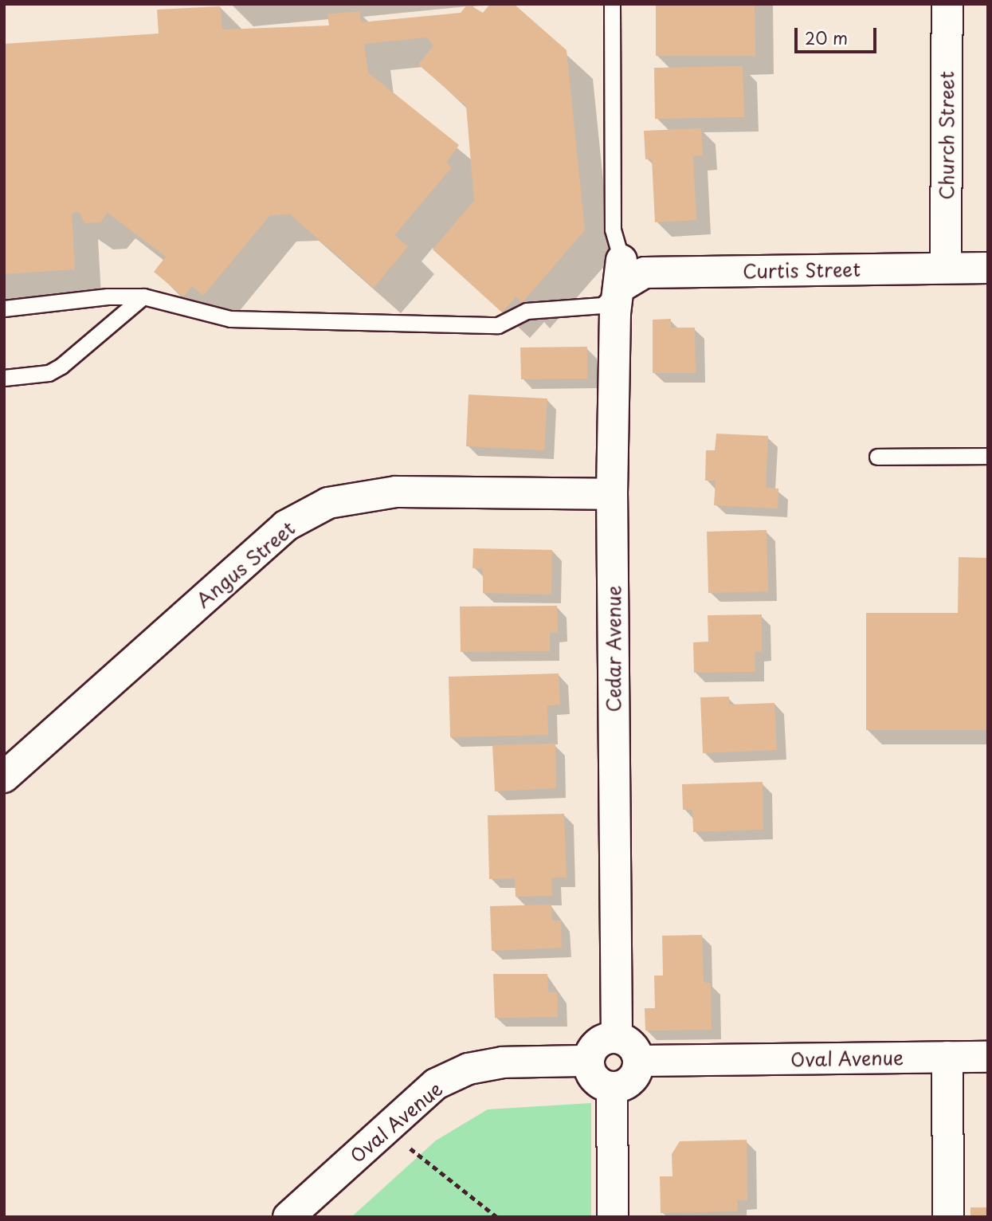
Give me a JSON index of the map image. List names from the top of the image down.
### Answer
{
  "streets": {
    "street": [
      "Church Street",
      "Curtis Street",
      "Angus Street",
      "Cedar Avenue",
      "Oval Avenue"
    ]
  },
  "crossings": [
    ["Church Street", "Curtis Street"],
    ["Curtis Street", "Cedar Avenue"],
    ["Angus Street", "Cedar Avenue"],
    ["Cedar Avenue", "Oval Avenue"]
  ],
  "scale_bar": "20 m"
}
